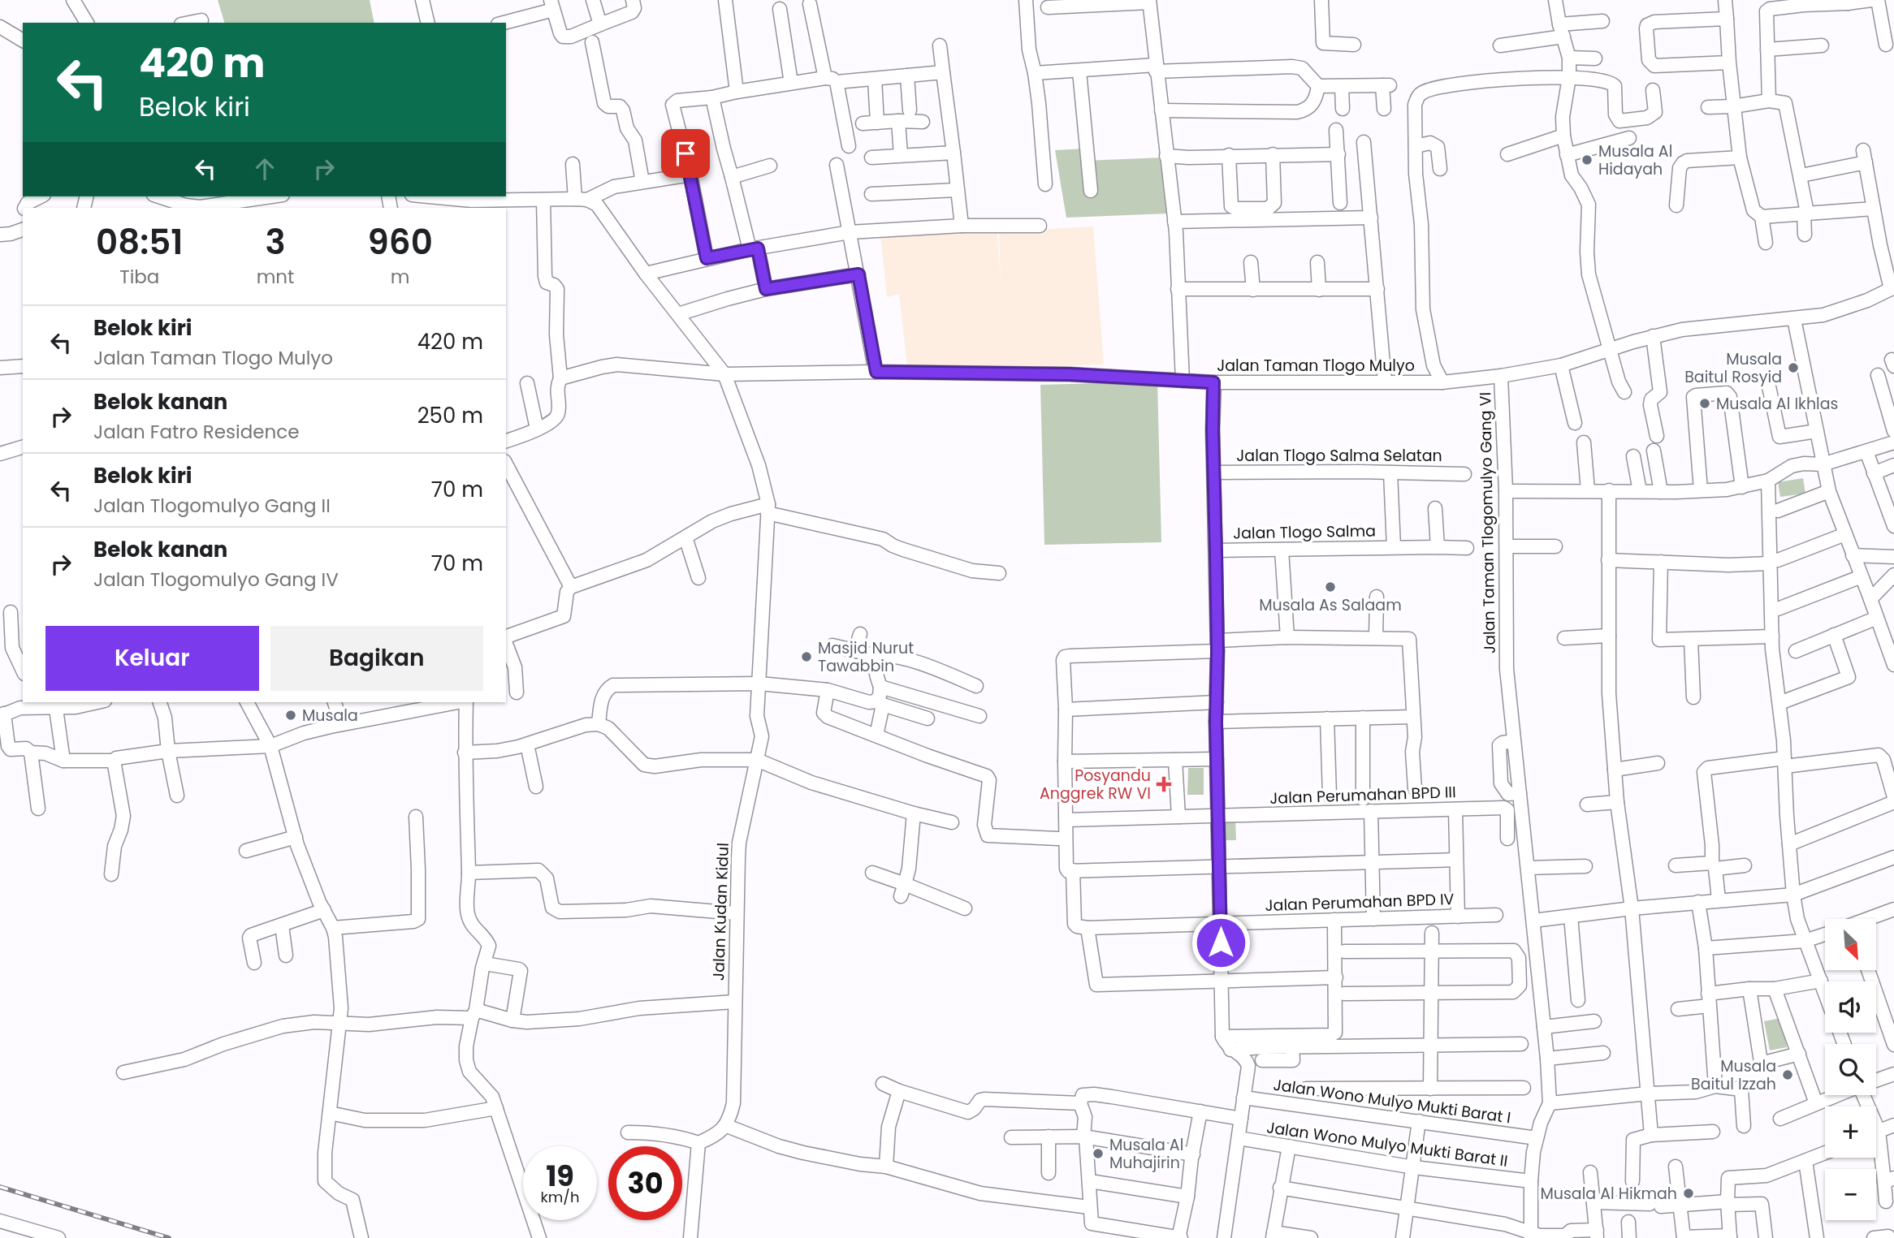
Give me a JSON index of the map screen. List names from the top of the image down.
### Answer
{
  "streets": {
    "street": [
      "Jalan Taman Tlogo Mulyo",
      "Jalan Tlogo Salma Selatan",
      "Jalan Taman Tlogomulyo Gang VI",
      "Jalan Tlogo Salma",
      "Jalan Perumahan BPD III",
      "Jalan Perumahan BPD IV",
      "Jalan Kudan Kidul",
      "Jalan Wono Mulyo Mukti Barat I",
      "Jalan Wono Mulyo Mukti Barat II"
    ]
  },
  "crossings": [
    ["Jalan Taman Tlogo Mulyo", "Jalan Taman Tlogomulyo Gang VI"],
    ["Jalan Taman Tlogo Mulyo", "Jalan Kudan Kidul"],
    ["Jalan Tlogo Salma Selatan", "Jalan Tlogo Salma"]
  ],
  "places": {
    "other": [
      "Musala Al Hidayah",
      "Musala Baitul Rosyid",
      "Musala Al Ikhlas",
      "Musala As Salaam",
      "Masjid Nurut Tawabbin",
      "Musala",
      "Musala Baitul Izzah",
      "Musala Al Muhajirin",
      "Musala Al Hikmah"
    ],
    "health": ["Posyandu Anggrek RW VI"]
  },
  "north": "bottom right",
  "page": {
    "turn": ["420 m", "Belok kiri"],
    "eta": [
      "08:51",
      "Tiba",
      "3",
      "mnt",
      "960",
      "m"
    ],
    "list": [
      {
        "name": "Belok kiri",
        "note": "Jalan Taman Tlogo Mulyo",
        "value": "420 m"
      },
      {
        "name": "Belok kanan",
        "note": "Jalan Fatro Residence",
        "value": "250 m"
      },
      {
        "name": "Belok kiri",
        "note": "Jalan Tlogomulyo Gang II",
        "value": "70 m"
      },
      {
        "name": "Belok kanan",
        "note": "Jalan Tlogomulyo Gang IV",
        "value": "70 m"
      }
    ],
    "buttons": ["Keluar", "Bagikan"],
    "map_buttons": ["+", "−"],
    "speed": "19 km/h",
    "limit": "30"
  }
}
